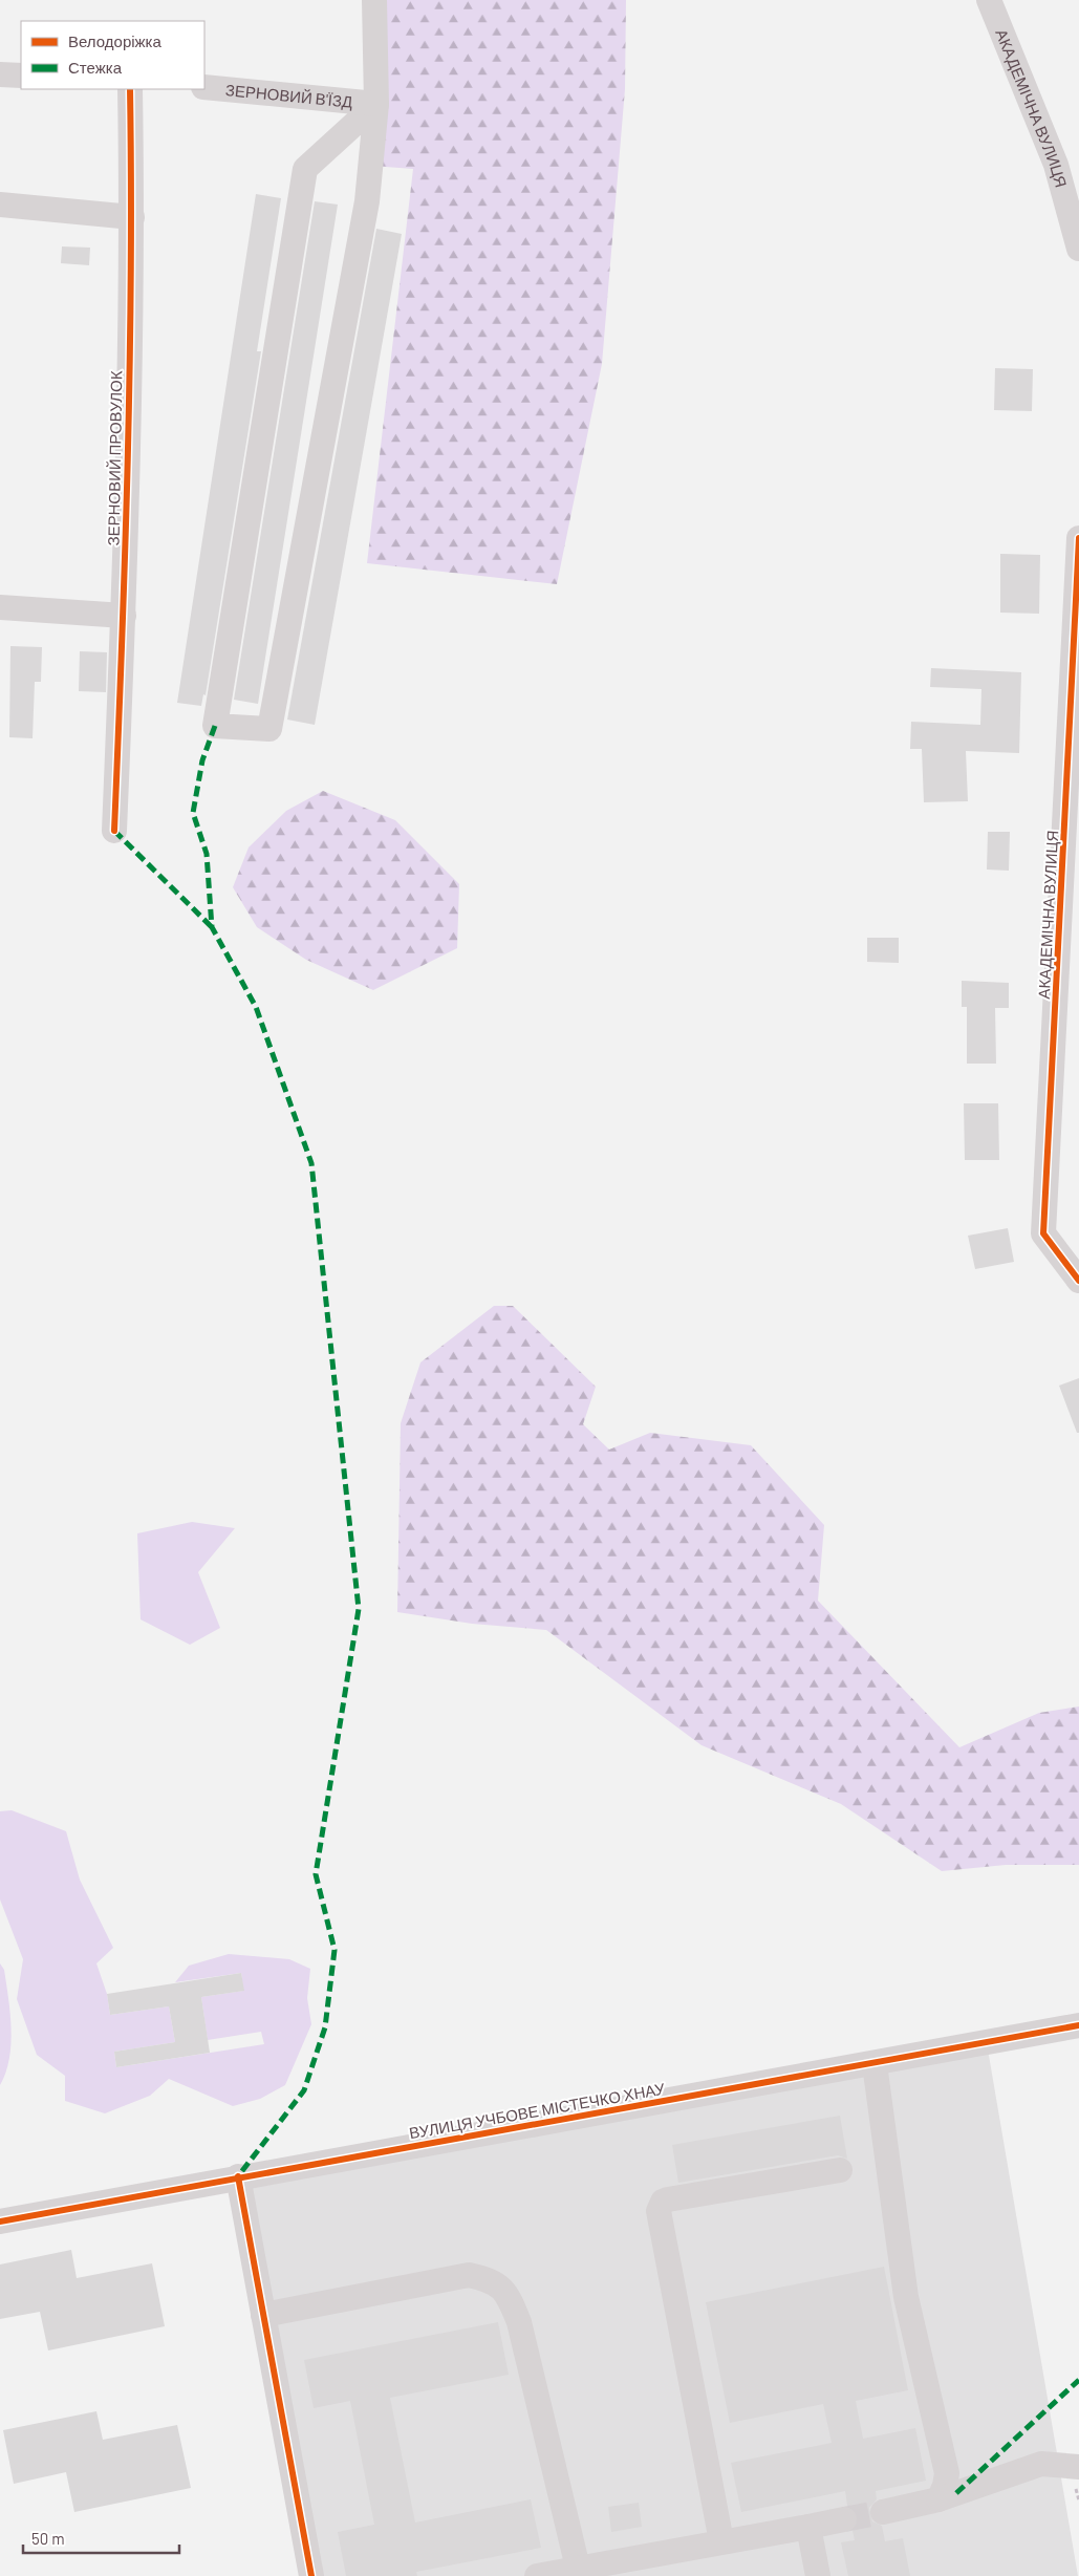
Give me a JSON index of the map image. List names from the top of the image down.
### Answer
{
  "streets": {
    "street": [
      "ЗЕРНОВИЙ В'ЇЗД",
      "АКАДЕМІЧНА ВУЛИЦЯ",
      "ЗЕРНОВИЙ ПРОВУЛОК",
      "ВУЛИЦЯ УЧБОВЕ МІСТЕЧКО ХНАУ"
    ]
  },
  "legend": ["Велодоріжка", "Стежка"],
  "scale_bar": "50 m"
}
